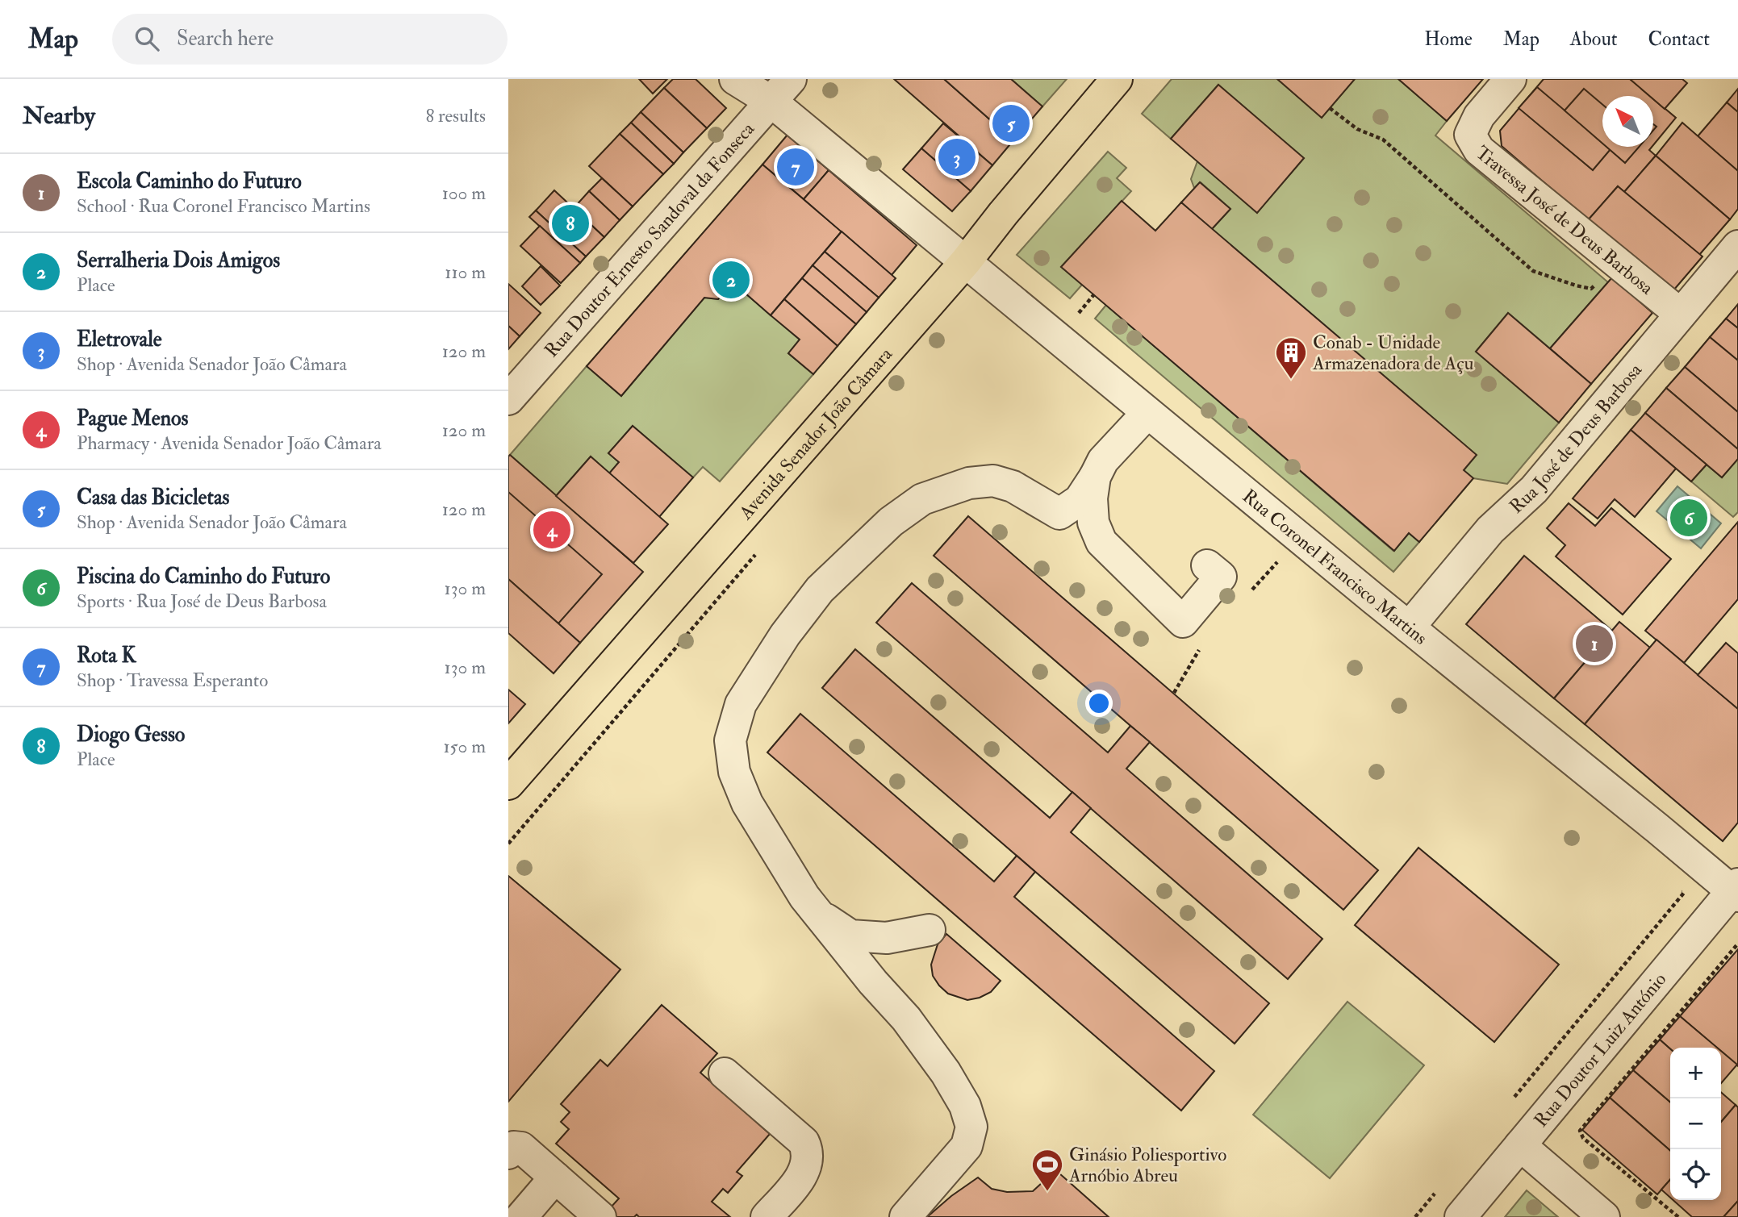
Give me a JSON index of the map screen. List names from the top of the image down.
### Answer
{
  "streets": {
    "main road": ["Avenida Senador João Câmara"],
    "street": [
      "Travessa José de Deus Barbosa",
      "Rua Doutor Ernesto Sandoval da Fonseca",
      "Rua José de Deus Barbosa",
      "Rua Coronel Francisco Martins",
      "Rua Doutor Luiz António"
    ]
  },
  "crossings": [
    ["Travessa José de Deus Barbosa", "Rua José de Deus Barbosa"],
    ["Rua Doutor Ernesto Sandoval da Fonseca", "Rua Coronel Francisco Martins"],
    ["Avenida Senador João Câmara", "Rua Coronel Francisco Martins"],
    ["Rua José de Deus Barbosa", "Rua Coronel Francisco Martins"],
    ["Rua Coronel Francisco Martins", "Rua Doutor Luiz António"]
  ],
  "places": {
    "building": ["Conab - Unidade Armazenadora de Açu"],
    "sports": ["Ginásio Poliesportivo Arnóbio Abreu"]
  },
  "north": "top left",
  "page": {
    "header": "Map",
    "search": "Search here",
    "nav": [
      "Home",
      "Map",
      "About",
      "Contact"
    ],
    "heading": ["Nearby", "8 results"],
    "pins": [
      "5",
      "3",
      "7",
      "8",
      "2",
      "6",
      "4",
      "1"
    ],
    "list": [
      {
        "mark": "1",
        "name": "Escola Caminho do Futuro",
        "note": "School · Rua Coronel Francisco Martins",
        "value": "100 m"
      },
      {
        "mark": "2",
        "name": "Serralheria Dois Amigos",
        "note": "Place",
        "value": "110 m"
      },
      {
        "mark": "3",
        "name": "Eletrovale",
        "note": "Shop · Avenida Senador João Câmara",
        "value": "120 m"
      },
      {
        "mark": "4",
        "name": "Pague Menos",
        "note": "Pharmacy · Avenida Senador João Câmara",
        "value": "120 m"
      },
      {
        "mark": "5",
        "name": "Casa das Bicicletas",
        "note": "Shop · Avenida Senador João Câmara",
        "value": "120 m"
      },
      {
        "mark": "6",
        "name": "Piscina do Caminho do Futuro",
        "note": "Sports · Rua José de Deus Barbosa",
        "value": "130 m"
      },
      {
        "mark": "7",
        "name": "Rota K",
        "note": "Shop · Travessa Esperanto",
        "value": "130 m"
      },
      {
        "mark": "8",
        "name": "Diogo Gesso",
        "note": "Place",
        "value": "150 m"
      }
    ],
    "map_buttons": ["+", "−"]
  }
}
